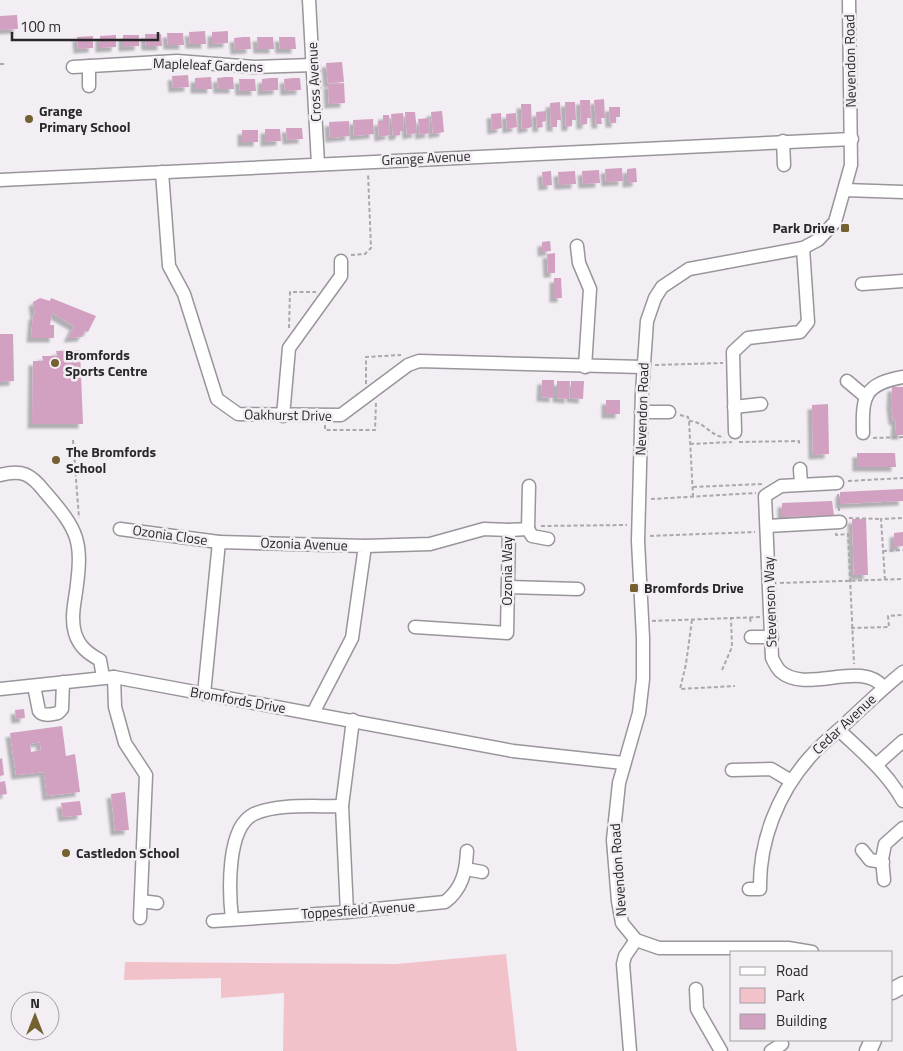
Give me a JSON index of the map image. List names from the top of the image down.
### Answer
{
  "streets": {
    "street": [
      "Nevendon Road",
      "Mapleleaf Gardens",
      "Cross Avenue",
      "Grange Avenue",
      "Oakhurst Drive",
      "Ozonia Close",
      "Ozonia Avenue",
      "Ozonia Way",
      "Stevenson Way",
      "Bromfords Drive",
      "Cedar Avenue",
      "Toppesfield Avenue"
    ]
  },
  "crossings": [
    ["Nevendon Road", "Grange Avenue"],
    ["Nevendon Road", "Oakhurst Drive"],
    ["Nevendon Road", "Bromfords Drive"],
    ["Mapleleaf Gardens", "Cross Avenue"],
    ["Cross Avenue", "Grange Avenue"],
    ["Grange Avenue", "Oakhurst Drive"],
    ["Ozonia Close", "Ozonia Avenue"],
    ["Ozonia Avenue", "Ozonia Way"],
    ["Ozonia Avenue", "Bromfords Drive"],
    ["Stevenson Way", "Cedar Avenue"]
  ],
  "places": {
    "other": [
      "Grange Primary School",
      "Bromfords Sports Centre",
      "The Bromfords School",
      "Castledon School"
    ],
    "transit": ["Park Drive", "Bromfords Drive"]
  },
  "legend": ["Road", "Park", "Building"],
  "scale_bar": "100 m",
  "north": "top"
}
